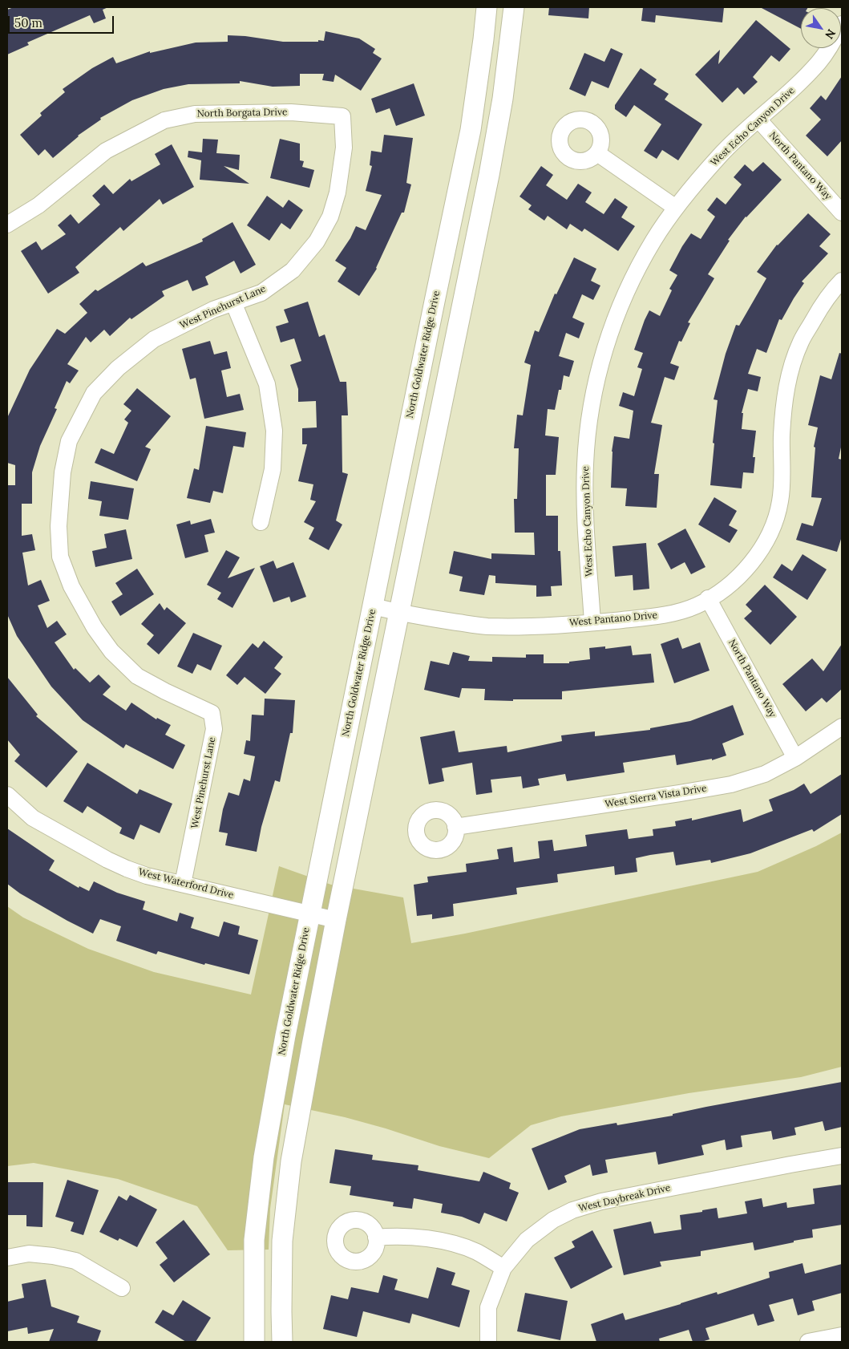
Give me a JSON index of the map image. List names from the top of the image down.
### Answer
{
  "streets": {
    "street": [
      "North Borgata Drive",
      "West Echo Canyon Drive",
      "North Pantano Way",
      "West Pinehurst Lane",
      "North Goldwater Ridge Drive",
      "West Pantano Drive",
      "West Sierra Vista Drive",
      "West Waterford Drive",
      "West Daybreak Drive"
    ]
  },
  "crossings": [
    ["North Borgata Drive", "West Pinehurst Lane"],
    ["West Echo Canyon Drive", "North Pantano Way"],
    ["West Echo Canyon Drive", "West Pantano Drive"],
    ["North Pantano Way", "West Pantano Drive"],
    ["North Pantano Way", "West Sierra Vista Drive"],
    ["West Pinehurst Lane", "West Waterford Drive"],
    ["North Goldwater Ridge Drive", "West Pantano Drive"],
    ["North Goldwater Ridge Drive", "West Waterford Drive"]
  ],
  "scale_bar": "50 m",
  "north": "bottom right"
}
